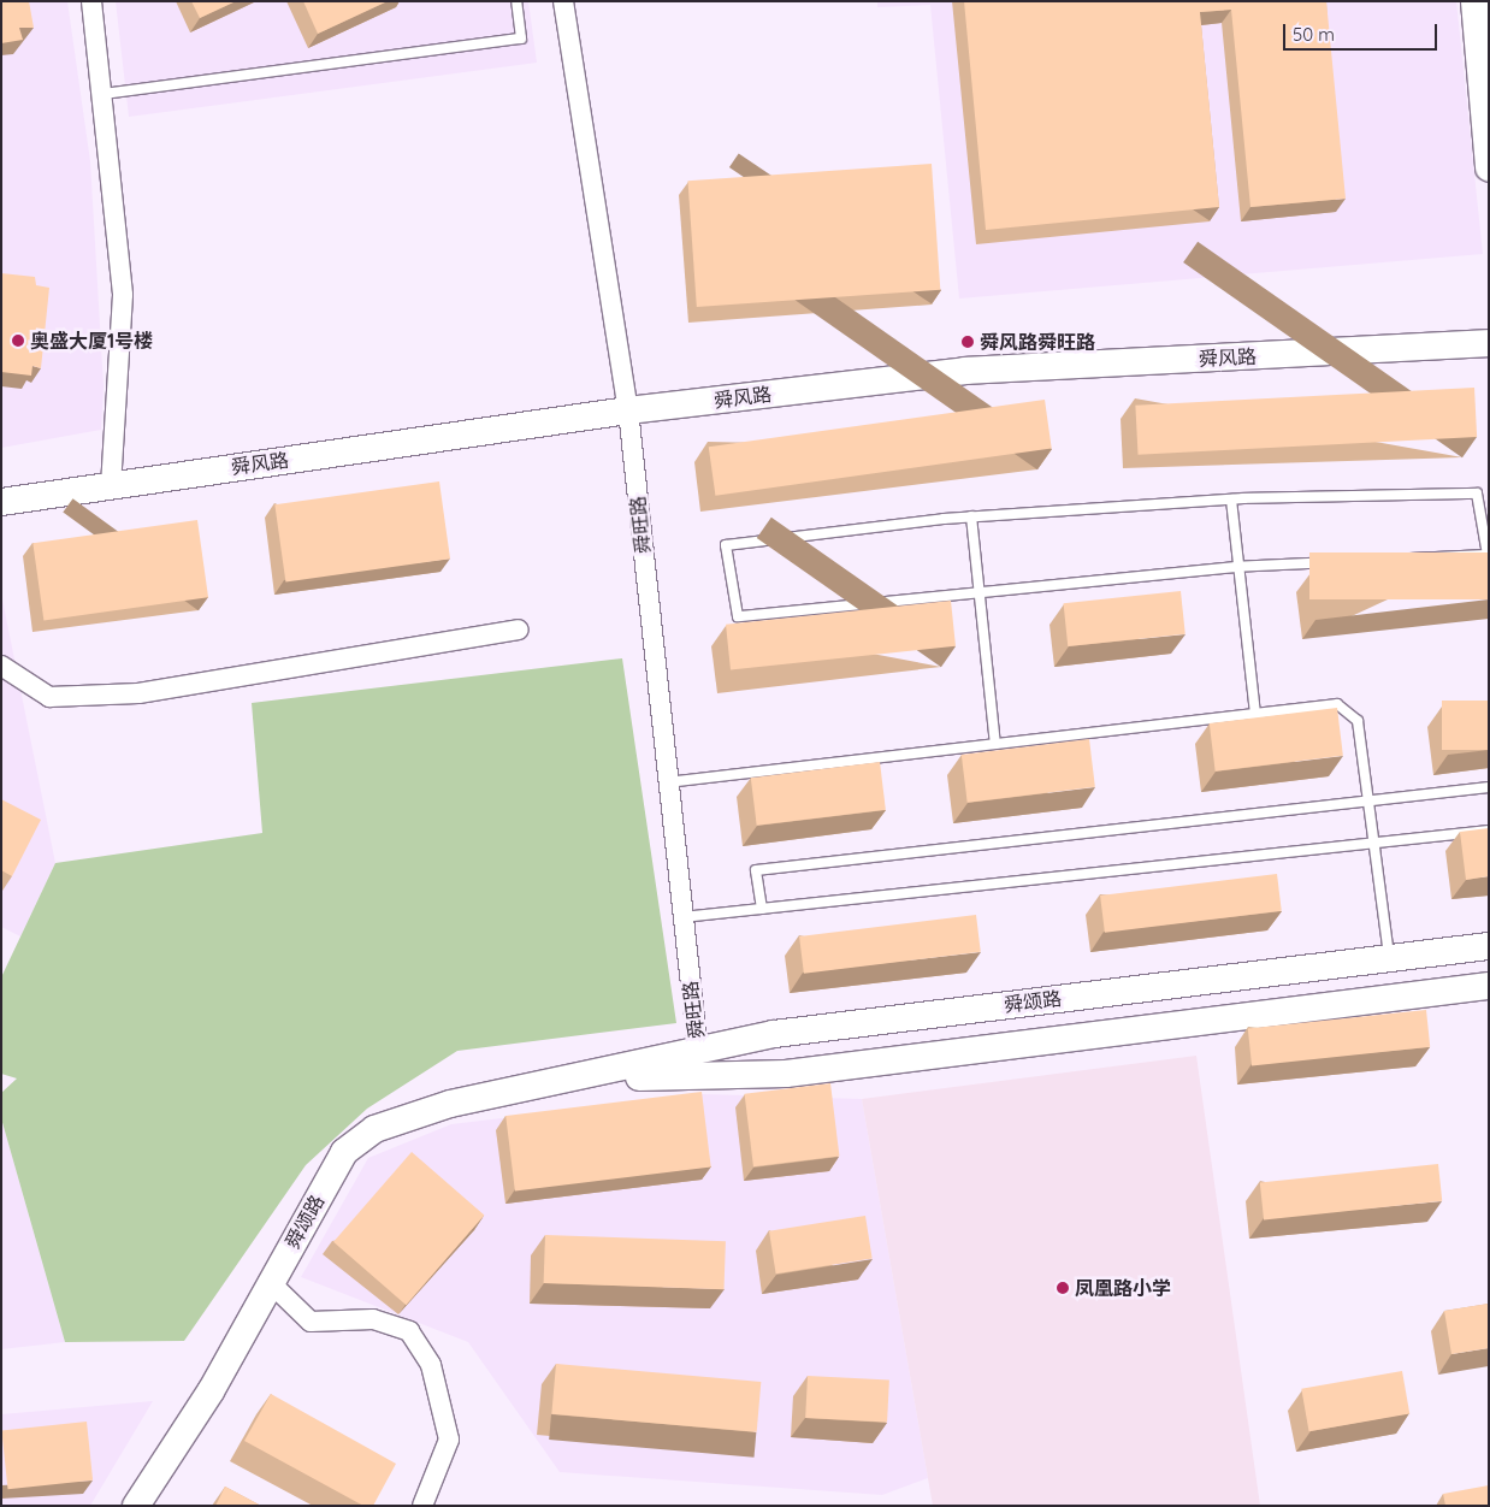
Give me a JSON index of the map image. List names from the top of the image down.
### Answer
{
  "streets": {
    "street": ["舜风路", "舜旺路", "舜颂路"]
  },
  "crossings": [
    ["舜风路", "舜旺路"],
    ["舜旺路", "舜颂路"]
  ],
  "places": ["奥盛大厦1号楼", "舜风路舜旺路", "凤凰路小学"],
  "scale_bar": "50 m"
}
